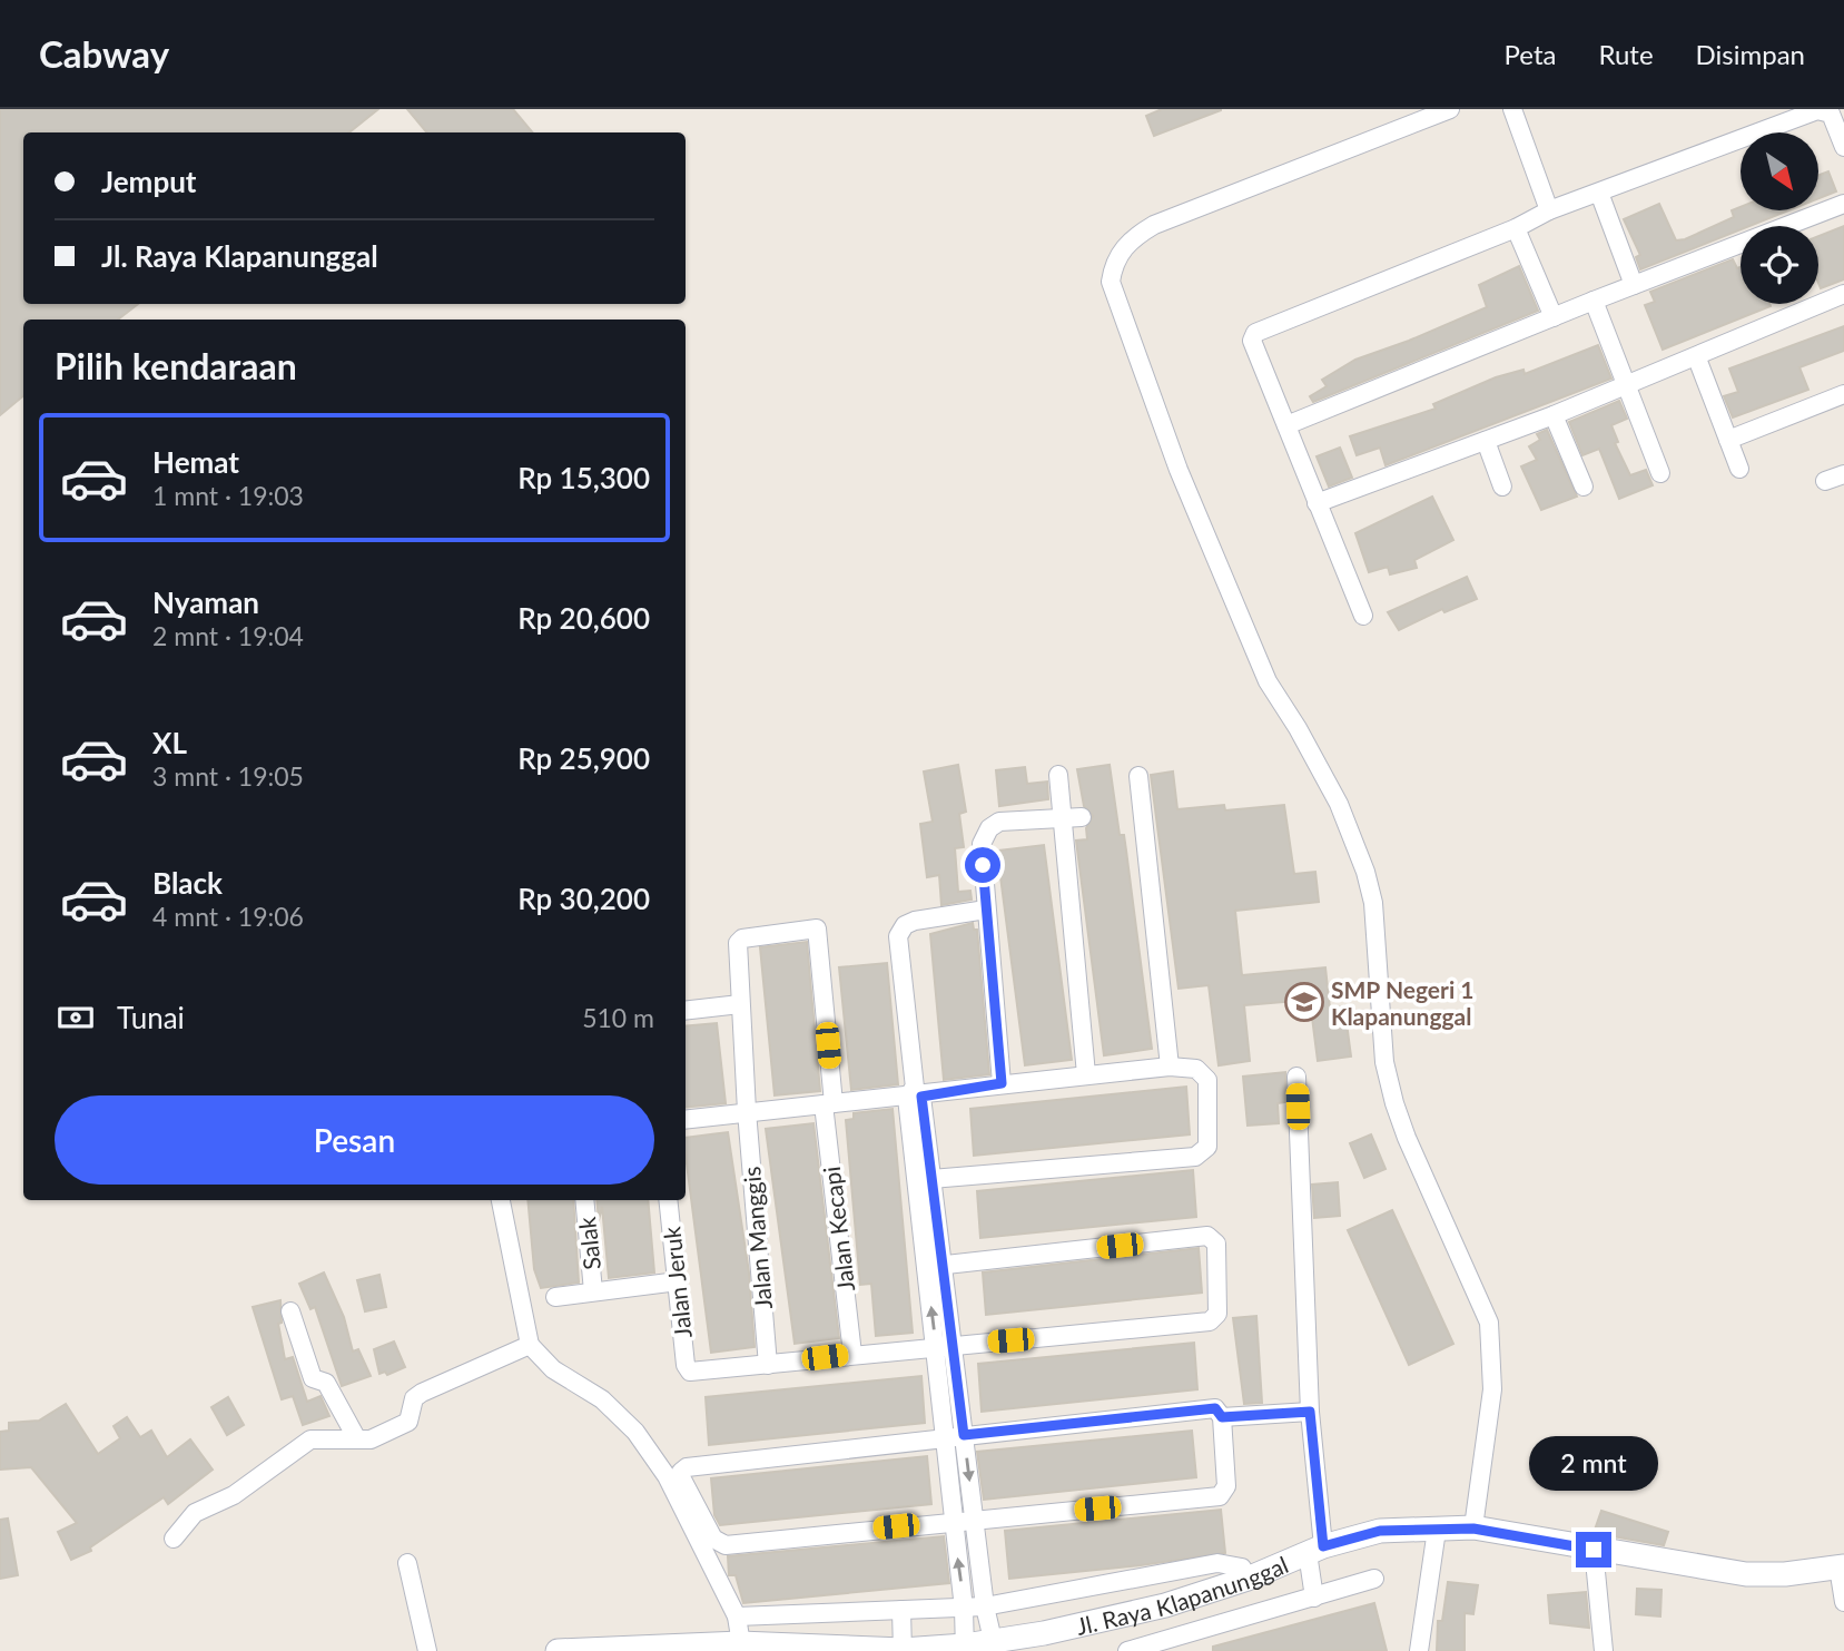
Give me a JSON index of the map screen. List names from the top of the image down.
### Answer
{
  "streets": {
    "street": [
      "Jalan Kecapi",
      "Jalan Manggis",
      "Salak",
      "Jalan Jeruk",
      "Jl. Raya Klapanunggal"
    ]
  },
  "crossings": [
    ["Jalan Kecapi", "Jalan Manggis"],
    ["Jalan Manggis", "Jalan Jeruk"]
  ],
  "places": {
    "school or university": ["SMP Negeri 1 Klapanunggal"]
  },
  "north": "bottom right",
  "page": {
    "header": "Cabway",
    "nav": ["Peta", "Rute", "Disimpan"],
    "banner": ["Jemput", "Jl. Raya Klapanunggal"],
    "heading": "Pilih kendaraan",
    "list": [
      {
        "name": "Hemat",
        "note": "1 mnt · 19:03",
        "value": "Rp 15,300"
      },
      {
        "name": "Nyaman",
        "note": "2 mnt · 19:04",
        "value": "Rp 20,600"
      },
      {
        "name": "XL",
        "note": "3 mnt · 19:05",
        "value": "Rp 25,900"
      },
      {
        "name": "Black",
        "note": "4 mnt · 19:06",
        "value": "Rp 30,200"
      }
    ],
    "pay": ["Tunai", "510 m"],
    "buttons": "Pesan",
    "bubble": "2 mnt"
  }
}
